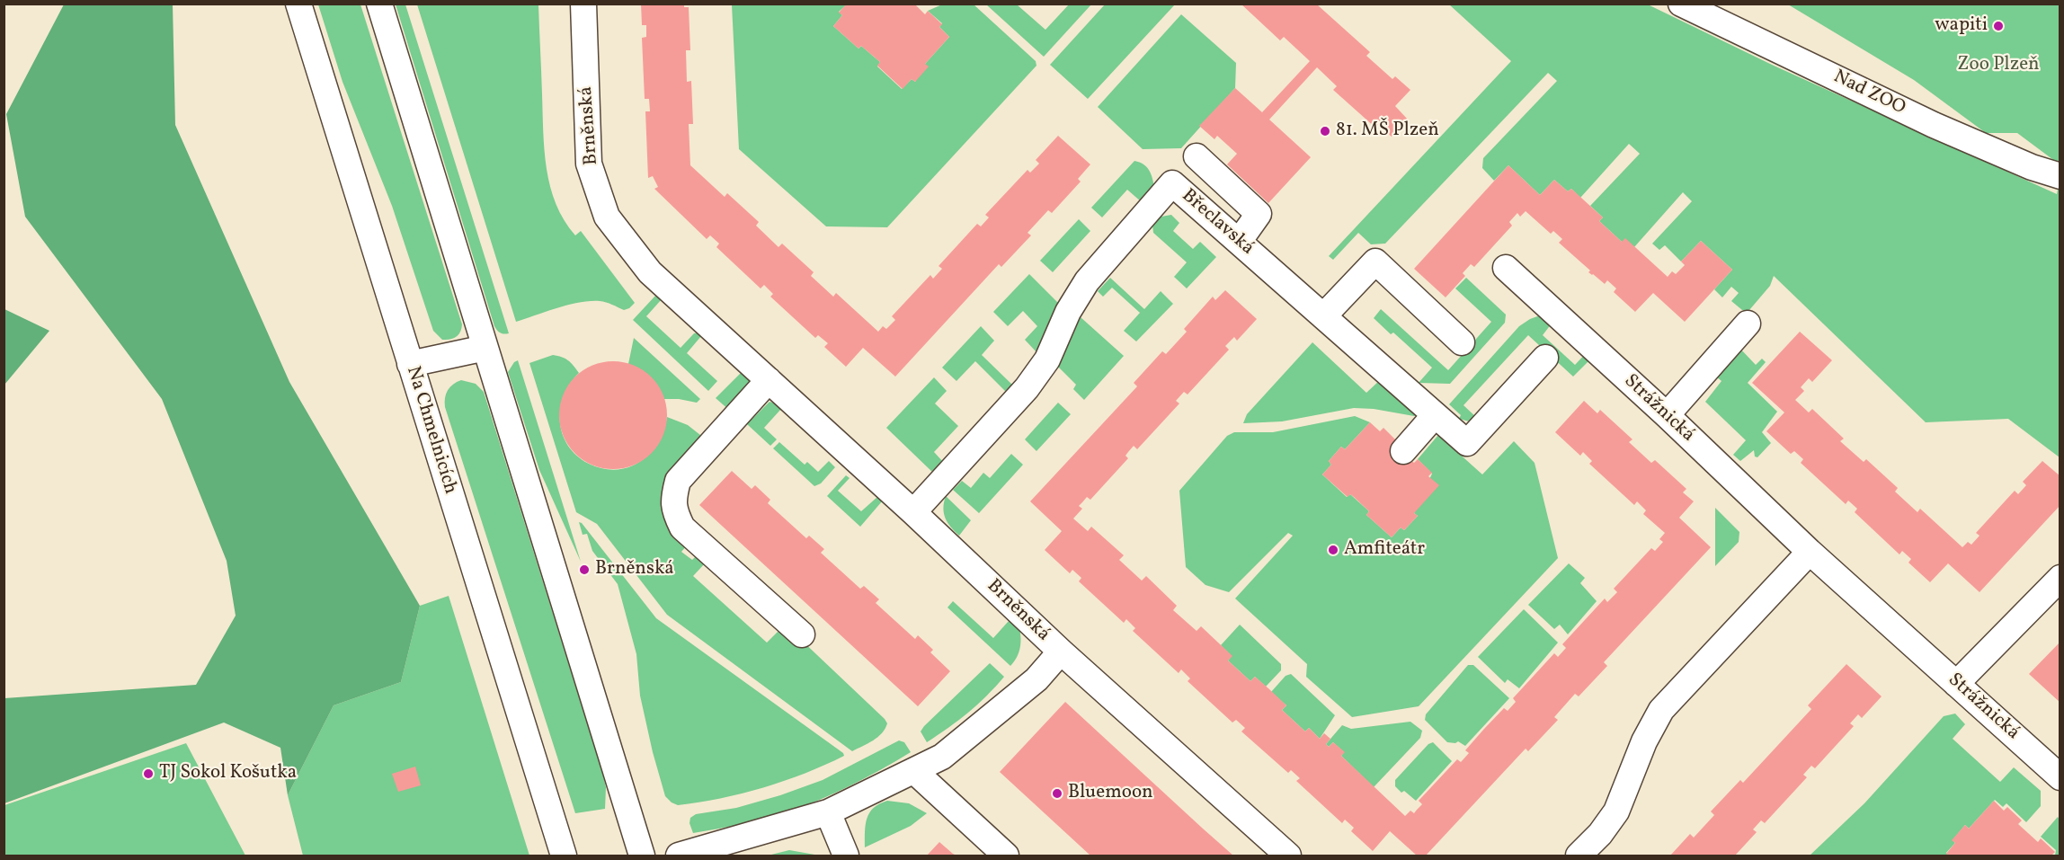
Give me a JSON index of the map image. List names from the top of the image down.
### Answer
{
  "streets": {
    "street": [
      "Nad ZOO",
      "Brněnská",
      "Břeclavská",
      "Strážnická",
      "Na Chmelnicích"
    ]
  },
  "crossings": [
    ["Brněnská", "Břeclavská"]
  ],
  "parks": ["Zoo Plzeň"],
  "places": [
    "wapiti",
    "81. MŠ Plzeň",
    "Amfiteátr",
    "Brněnská",
    "TJ Sokol Košutka",
    "Bluemoon"
  ]
}
